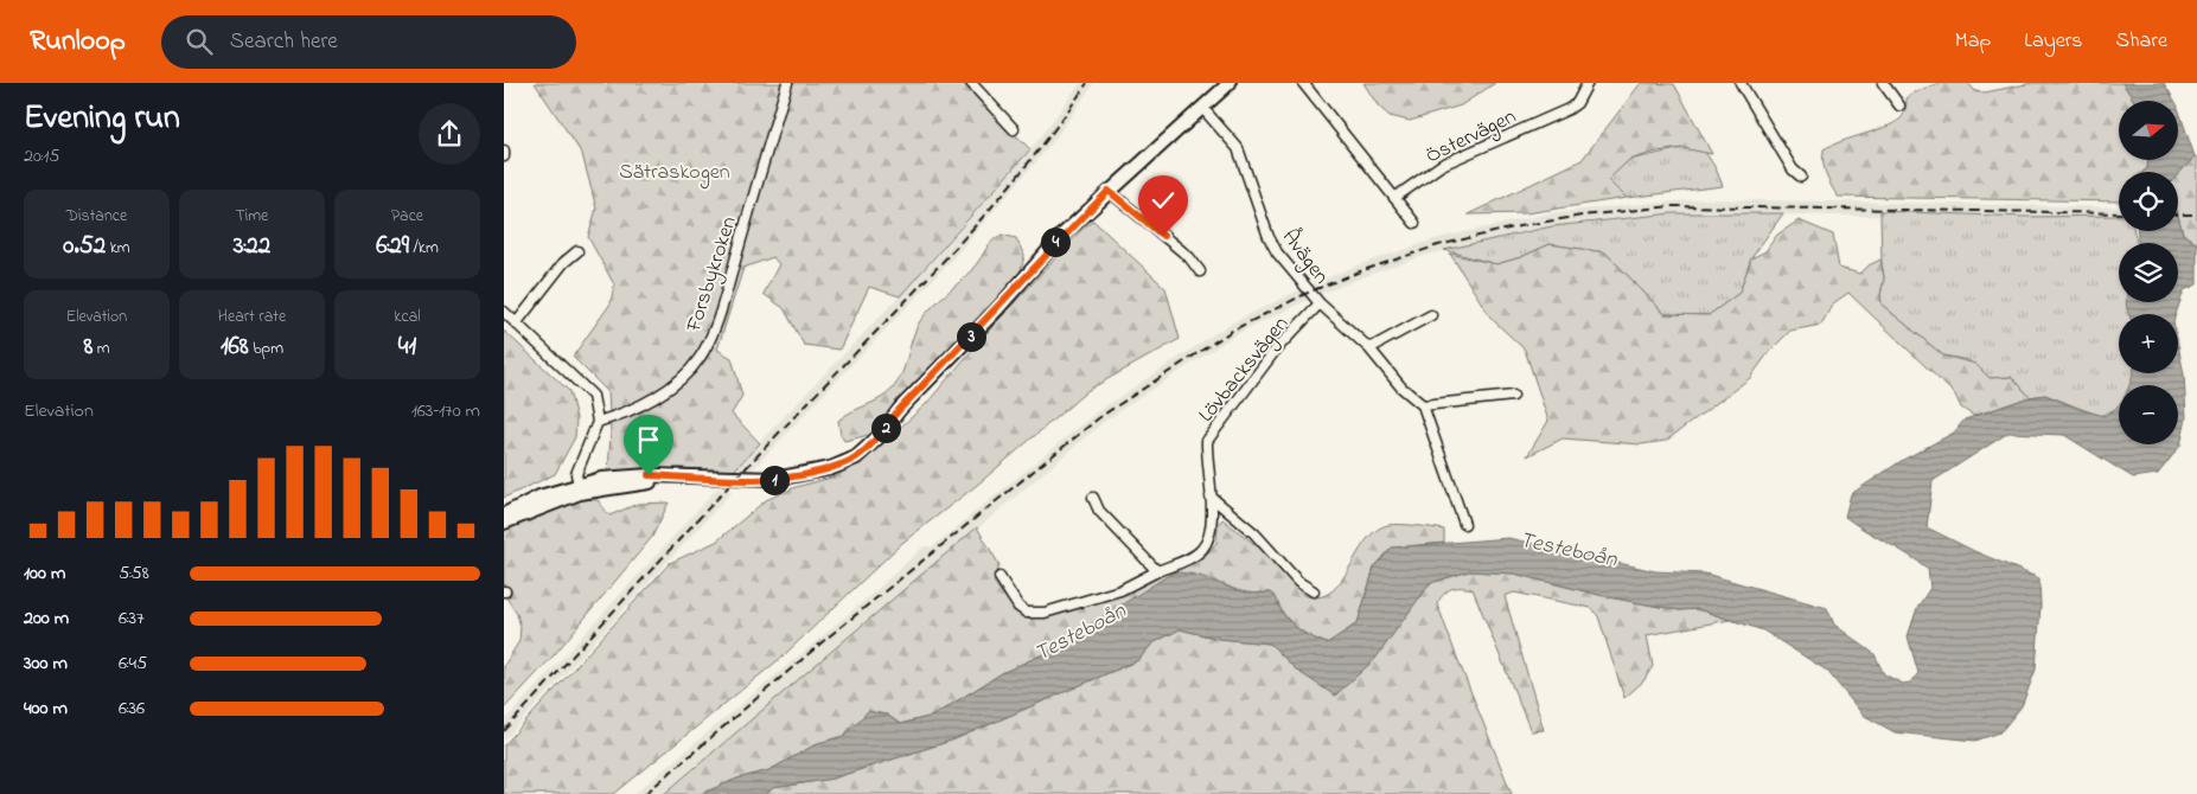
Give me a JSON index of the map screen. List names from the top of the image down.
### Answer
{
  "streets": {
    "street": [
      "Östervägen",
      "Åvägen",
      "Forsbykroken",
      "Lövbacksvägen"
    ]
  },
  "crossings": [
    ["Åvägen", "Lövbacksvägen"]
  ],
  "water": ["Testeboån"],
  "parks": ["Sätraskogen"],
  "north": "right",
  "page": {
    "header": "Runloop",
    "search": "Search here",
    "nav": ["Map", "Layers", "Share"],
    "heading": ["Evening run", "20:15"],
    "map_buttons": ["+", "−"],
    "stats": [
      ["Distance", "0.52 km"],
      ["Time", "3:22"],
      ["Pace", "6:29 /km"],
      ["Elevation", "8 m"],
      ["Heart rate", "168 bpm"],
      ["kcal", "41"]
    ],
    "pins": [
      "4",
      "3",
      "2",
      "1"
    ],
    "chart": ["Elevation", "163–170 m"],
    "list": [
      {
        "name": "100 m",
        "note": "5:58"
      },
      {
        "name": "200 m",
        "note": "6:37"
      },
      {
        "name": "300 m",
        "note": "6:45"
      },
      {
        "name": "400 m",
        "note": "6:36"
      }
    ]
  }
}
